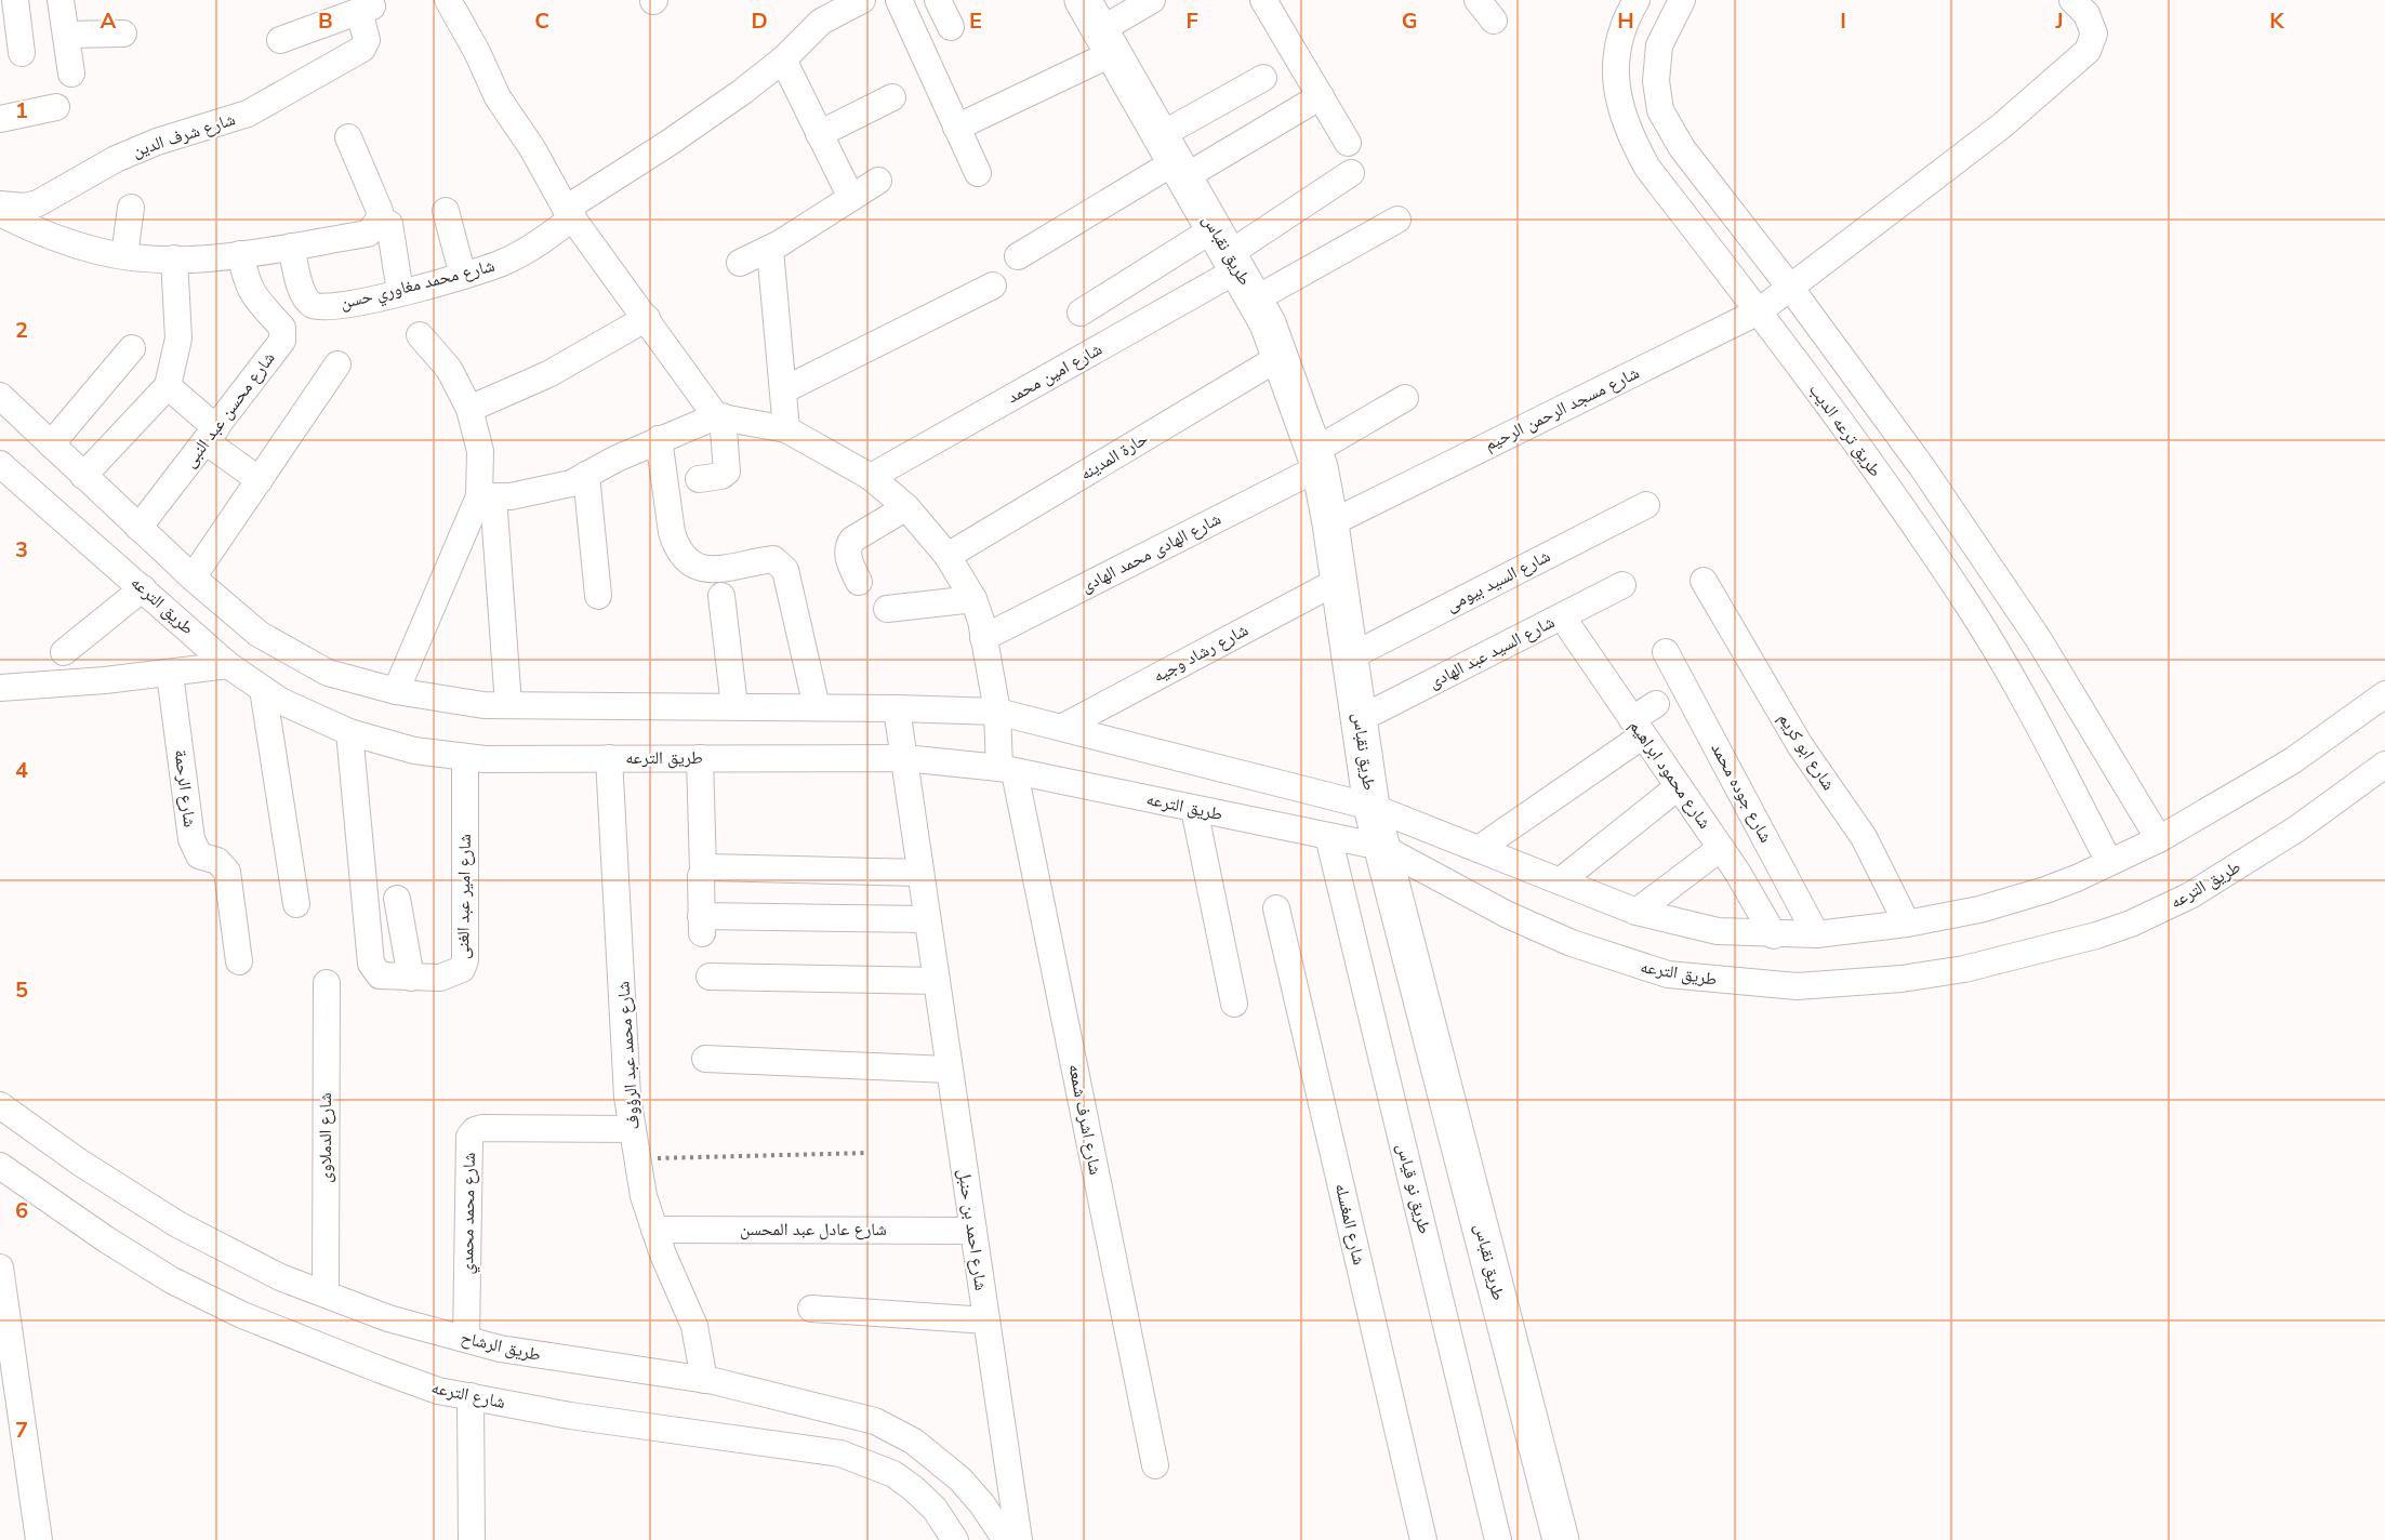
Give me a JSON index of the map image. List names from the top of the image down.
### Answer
{
  "streets": {
    "street": [
      "شارع شرف الدين",
      "طريق نقباس",
      "شارع محمد مغاوري حسن",
      "شارع امين محمد",
      "شارع مسجد الرحمن الرحيم",
      "شارع محسن عبد النبى",
      "طريق ترعه الديب",
      "حارة المدينه",
      "شارع الهادى محمد الهادى",
      "شارع السيد بيومى",
      "طريق الترعه",
      "شارع السيد عبد الهادى",
      "شارع رشاد وجيه",
      "شارع ابو كريم",
      "شارع محمود ابراهيم",
      "شارع الرحمة",
      "شارع جوده محمد",
      "شارع امير عبد الغنى",
      "شارع محمد عبد الرؤوف",
      "شارع اشرف شمعه",
      "شارع الدملاوى",
      "طريق نو قياس",
      "شارع محمد محمدي",
      "شارع المغسله",
      "شارع عادل عبد المحسن",
      "شارع احمد بن حنبل",
      "طريق الرشاح",
      "شارع الترعه"
    ]
  },
  "crossings": [
    ["طريق نقباس", "شارع امين محمد"],
    ["طريق نقباس", "شارع مسجد الرحمن الرحيم"],
    ["طريق نقباس", "حارة المدينه"],
    ["طريق نقباس", "شارع الهادى محمد الهادى"],
    ["طريق نقباس", "شارع السيد بيومى"],
    ["طريق نقباس", "طريق الترعه"],
    ["طريق نقباس", "شارع السيد عبد الهادى"],
    ["طريق نقباس", "شارع رشاد وجيه"],
    ["شارع امين محمد", "شارع اشرف شمعه"],
    ["شارع مسجد الرحمن الرحيم", "طريق ترعه الديب"],
    ["حارة المدينه", "شارع اشرف شمعه"],
    ["شارع الهادى محمد الهادى", "شارع اشرف شمعه"],
    ["طريق الترعه", "شارع امير عبد الغنى"],
    ["طريق الترعه", "شارع محمد عبد الرؤوف"],
    ["طريق الترعه", "شارع اشرف شمعه"],
    ["طريق الترعه", "طريق نو قياس"],
    ["طريق الترعه", "شارع احمد بن حنبل"],
    ["شارع السيد عبد الهادى", "شارع محمود ابراهيم"],
    ["شارع محمد عبد الرؤوف", "شارع محمد محمدي"],
    ["شارع محمد عبد الرؤوف", "شارع عادل عبد المحسن"],
    ["شارع محمد عبد الرؤوف", "طريق الرشاح"],
    ["شارع الدملاوى", "طريق الرشاح"],
    ["شارع محمد محمدي", "طريق الرشاح"],
    ["شارع عادل عبد المحسن", "شارع احمد بن حنبل"]
  ],
  "grid": {
    "columns": [
      "A",
      "B",
      "C",
      "D",
      "E",
      "F",
      "G",
      "H",
      "I",
      "J",
      "K"
    ],
    "rows": [
      "1",
      "2",
      "3",
      "4",
      "5",
      "6",
      "7"
    ]
  }
}
